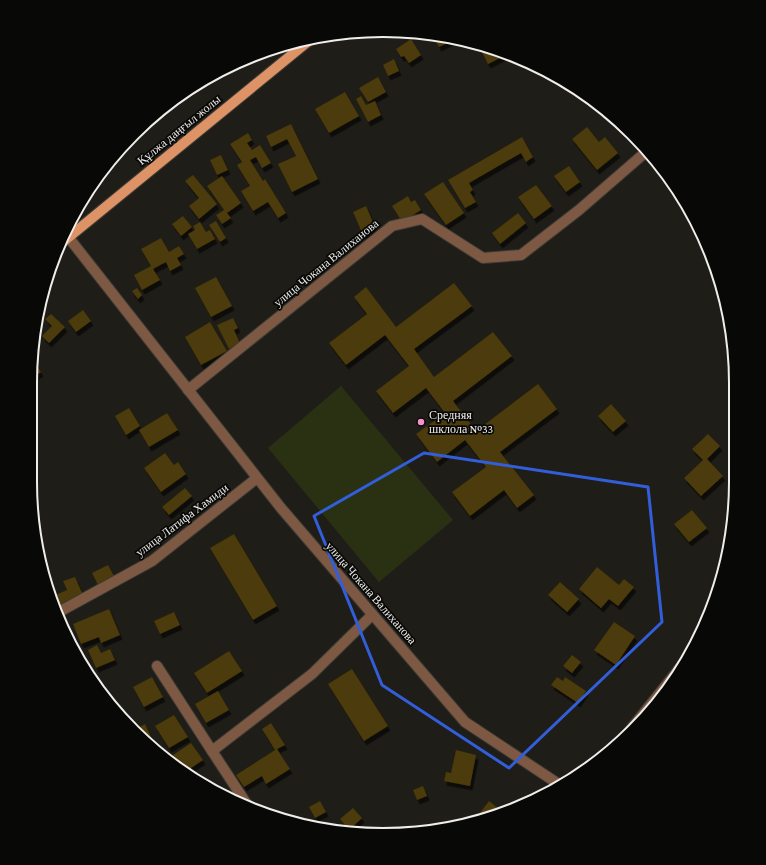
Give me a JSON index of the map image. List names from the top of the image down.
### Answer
{
  "streets": {
    "main road": ["Құлжа даңғыл жолы"],
    "street": ["улица Чокана Валиханова", "улица Латифа Хамиди"]
  },
  "crossings": [
    ["улица Чокана Валиханова", "улица Латифа Хамиди"]
  ],
  "places": ["Средняя шклола №33"]
}
